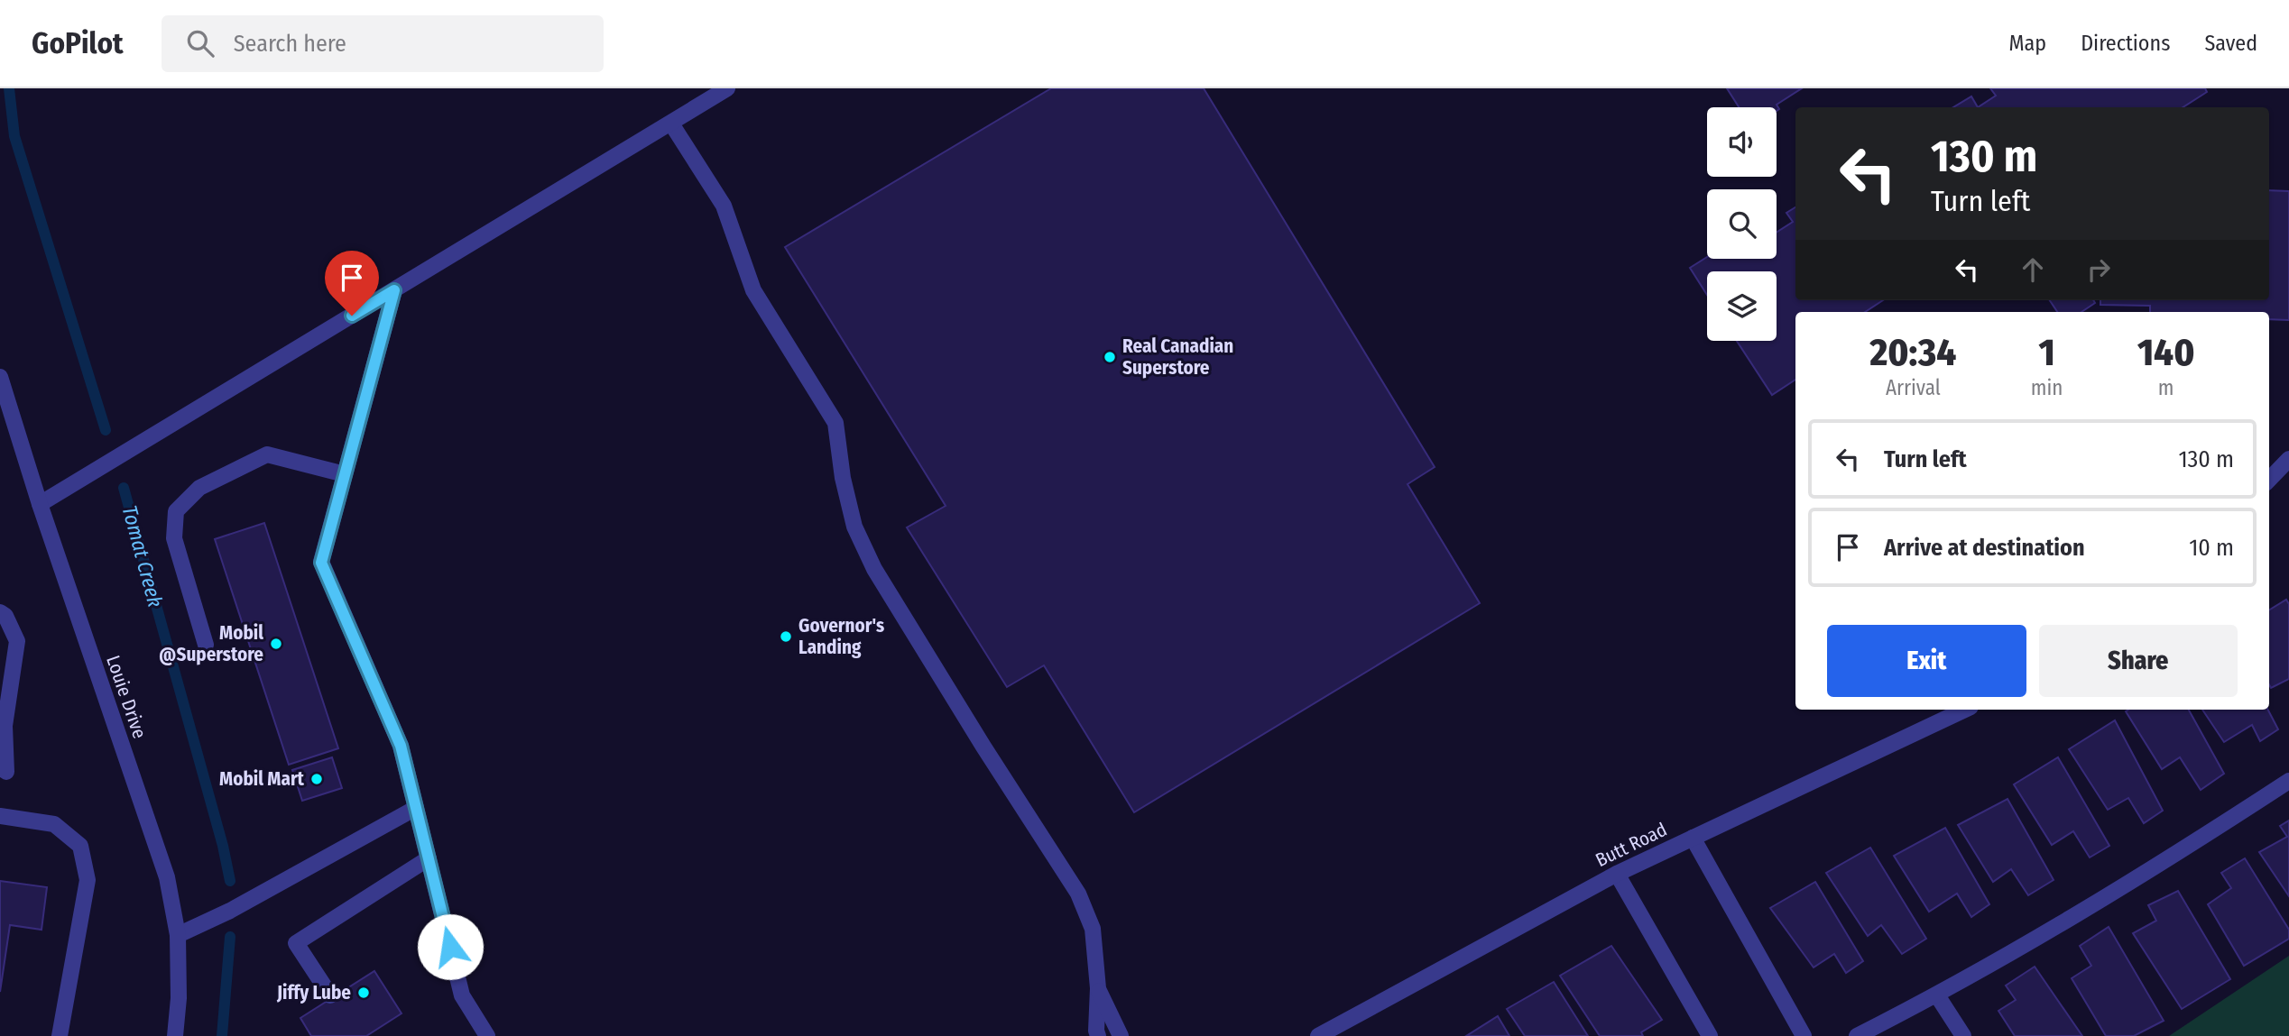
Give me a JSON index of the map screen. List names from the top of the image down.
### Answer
{
  "streets": {
    "street": ["Louie Drive", "Butt Road"]
  },
  "water": ["Tomat Creek"],
  "places": [
    "Real Canadian Superstore",
    "Governor's Landing",
    "Mobil @Superstore",
    "Mobil Mart",
    "Jiffy Lube"
  ],
  "page": {
    "header": "GoPilot",
    "search": "Search here",
    "nav": ["Map", "Directions", "Saved"],
    "turn": ["130 m", "Turn left"],
    "eta": [
      "20:34",
      "Arrival",
      "1",
      "min",
      "140",
      "m"
    ],
    "list": [
      {
        "name": "Turn left",
        "value": "130 m"
      },
      {
        "name": "Arrive at destination",
        "value": "10 m"
      }
    ],
    "buttons": ["Exit", "Share"]
  }
}
